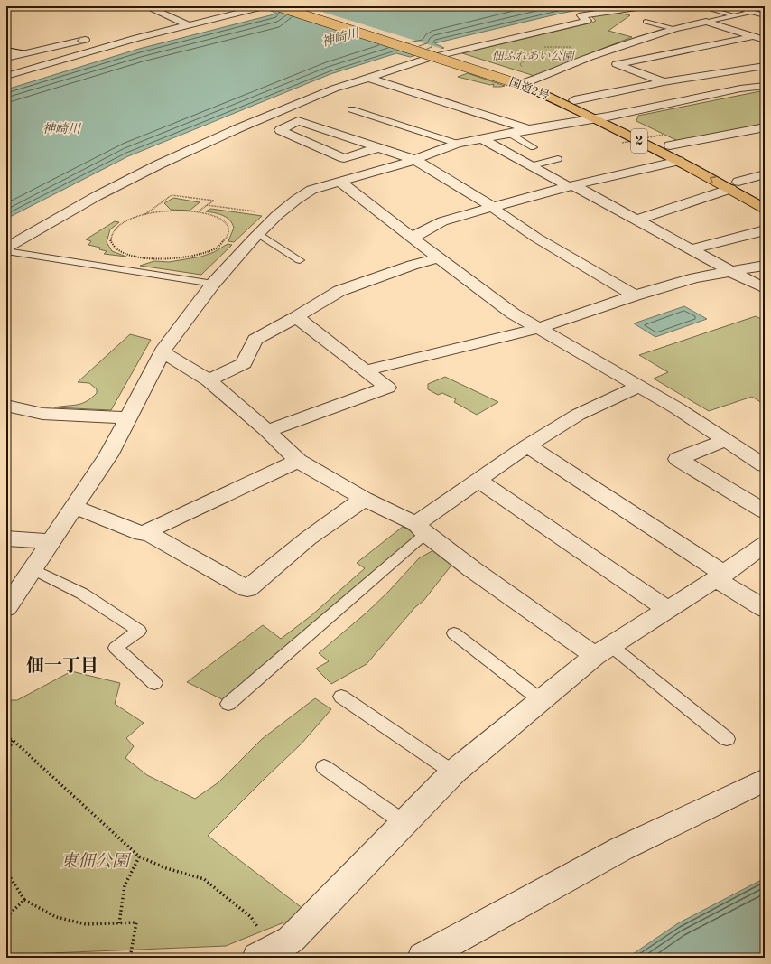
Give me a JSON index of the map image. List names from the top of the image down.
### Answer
{
  "streets": {
    "highway": ["国道2号", "2"]
  },
  "districts": ["佃一丁目"],
  "water": ["神崎川"],
  "parks": ["佃ふれあい公園", "東佃公園"]
}
